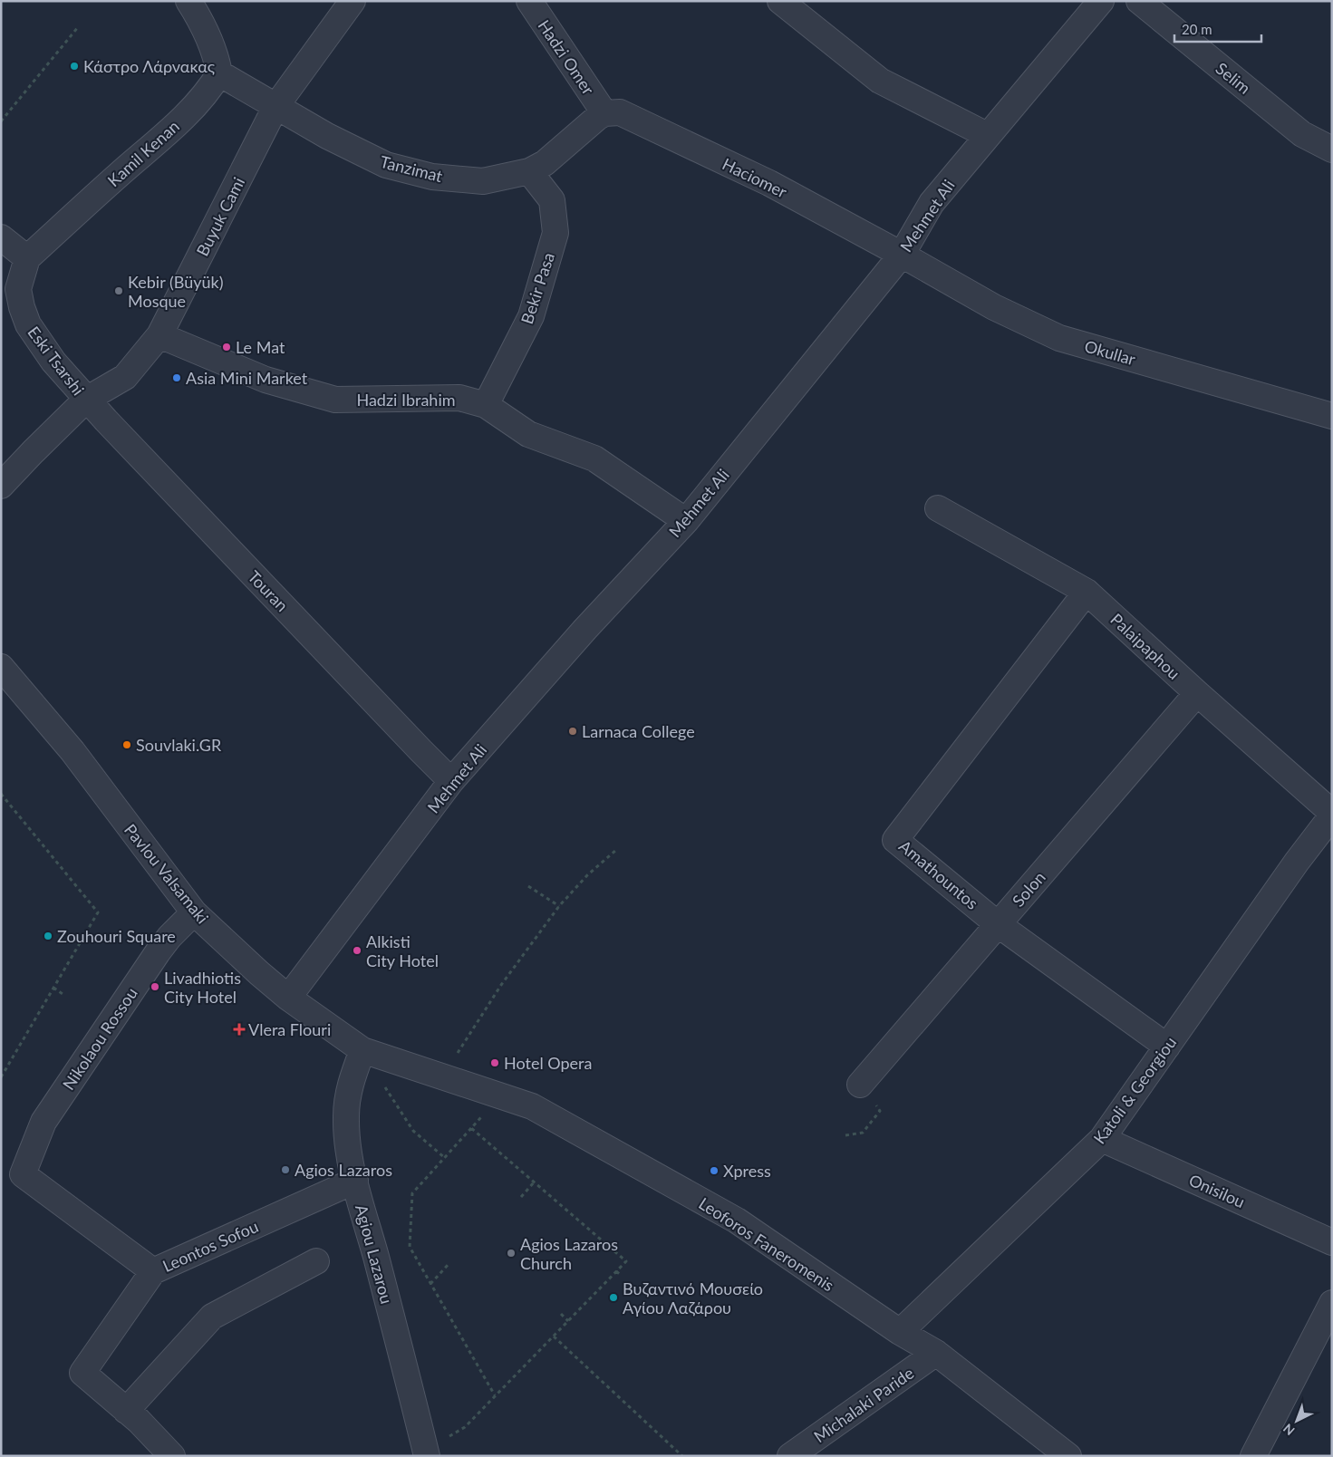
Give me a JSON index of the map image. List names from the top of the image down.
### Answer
{
  "streets": {
    "street": [
      "Hadzi Omer",
      "Selim",
      "Kamil Kenan",
      "Tanzimat",
      "Haciomer",
      "Mehmet Ali",
      "Buyuk Cami",
      "Bekir Pasa",
      "Okullar",
      "Eski Tsarshi",
      "Hadzi Ibrahim",
      "Touran",
      "Palaipaphou",
      "Pavlou Valsamaki",
      "Amathountos",
      "Solon",
      "Nikolaou Rossou",
      "Katoli & Georgiou",
      "Onisilou",
      "Leoforos Faneromenis",
      "Leontos Sofou",
      "Agiou Lazarou",
      "Michalaki Paride"
    ]
  },
  "crossings": [
    ["Hadzi Omer", "Tanzimat"],
    ["Hadzi Omer", "Haciomer"],
    ["Kamil Kenan", "Tanzimat"],
    ["Kamil Kenan", "Eski Tsarshi"],
    ["Tanzimat", "Haciomer"],
    ["Tanzimat", "Buyuk Cami"],
    ["Tanzimat", "Bekir Pasa"],
    ["Haciomer", "Mehmet Ali"],
    ["Haciomer", "Okullar"],
    ["Mehmet Ali", "Okullar"],
    ["Mehmet Ali", "Hadzi Ibrahim"],
    ["Mehmet Ali", "Touran"],
    ["Mehmet Ali", "Pavlou Valsamaki"],
    ["Buyuk Cami", "Eski Tsarshi"],
    ["Buyuk Cami", "Hadzi Ibrahim"],
    ["Buyuk Cami", "Touran"],
    ["Bekir Pasa", "Hadzi Ibrahim"],
    ["Eski Tsarshi", "Touran"],
    ["Palaipaphou", "Amathountos"],
    ["Palaipaphou", "Solon"],
    ["Palaipaphou", "Katoli & Georgiou"],
    ["Pavlou Valsamaki", "Nikolaou Rossou"],
    ["Pavlou Valsamaki", "Leoforos Faneromenis"],
    ["Pavlou Valsamaki", "Agiou Lazarou"],
    ["Amathountos", "Solon"],
    ["Amathountos", "Katoli & Georgiou"],
    ["Nikolaou Rossou", "Leontos Sofou"],
    ["Katoli & Georgiou", "Onisilou"],
    ["Katoli & Georgiou", "Leoforos Faneromenis"],
    ["Leoforos Faneromenis", "Agiou Lazarou"],
    ["Leoforos Faneromenis", "Michalaki Paride"],
    ["Leontos Sofou", "Agiou Lazarou"]
  ],
  "places": {
    "other": [
      "Κάστρο Λάρνακας",
      "Kebir (Büyük) Mosque",
      "Le Mat",
      "Asia Mini Market",
      "Larnaca College",
      "Souvlaki.GR",
      "Zouhouri Square",
      "Alkisti City Hotel",
      "Livadhiotis City Hotel",
      "Hotel Opera",
      "Agios Lazaros",
      "Xpress",
      "Agios Lazaros Church",
      "Βυζαντινό Μουσείο Αγίου Λαζάρου"
    ],
    "health": ["Vlera Flouri"]
  },
  "scale_bar": "20 m",
  "north": "bottom left"
}
